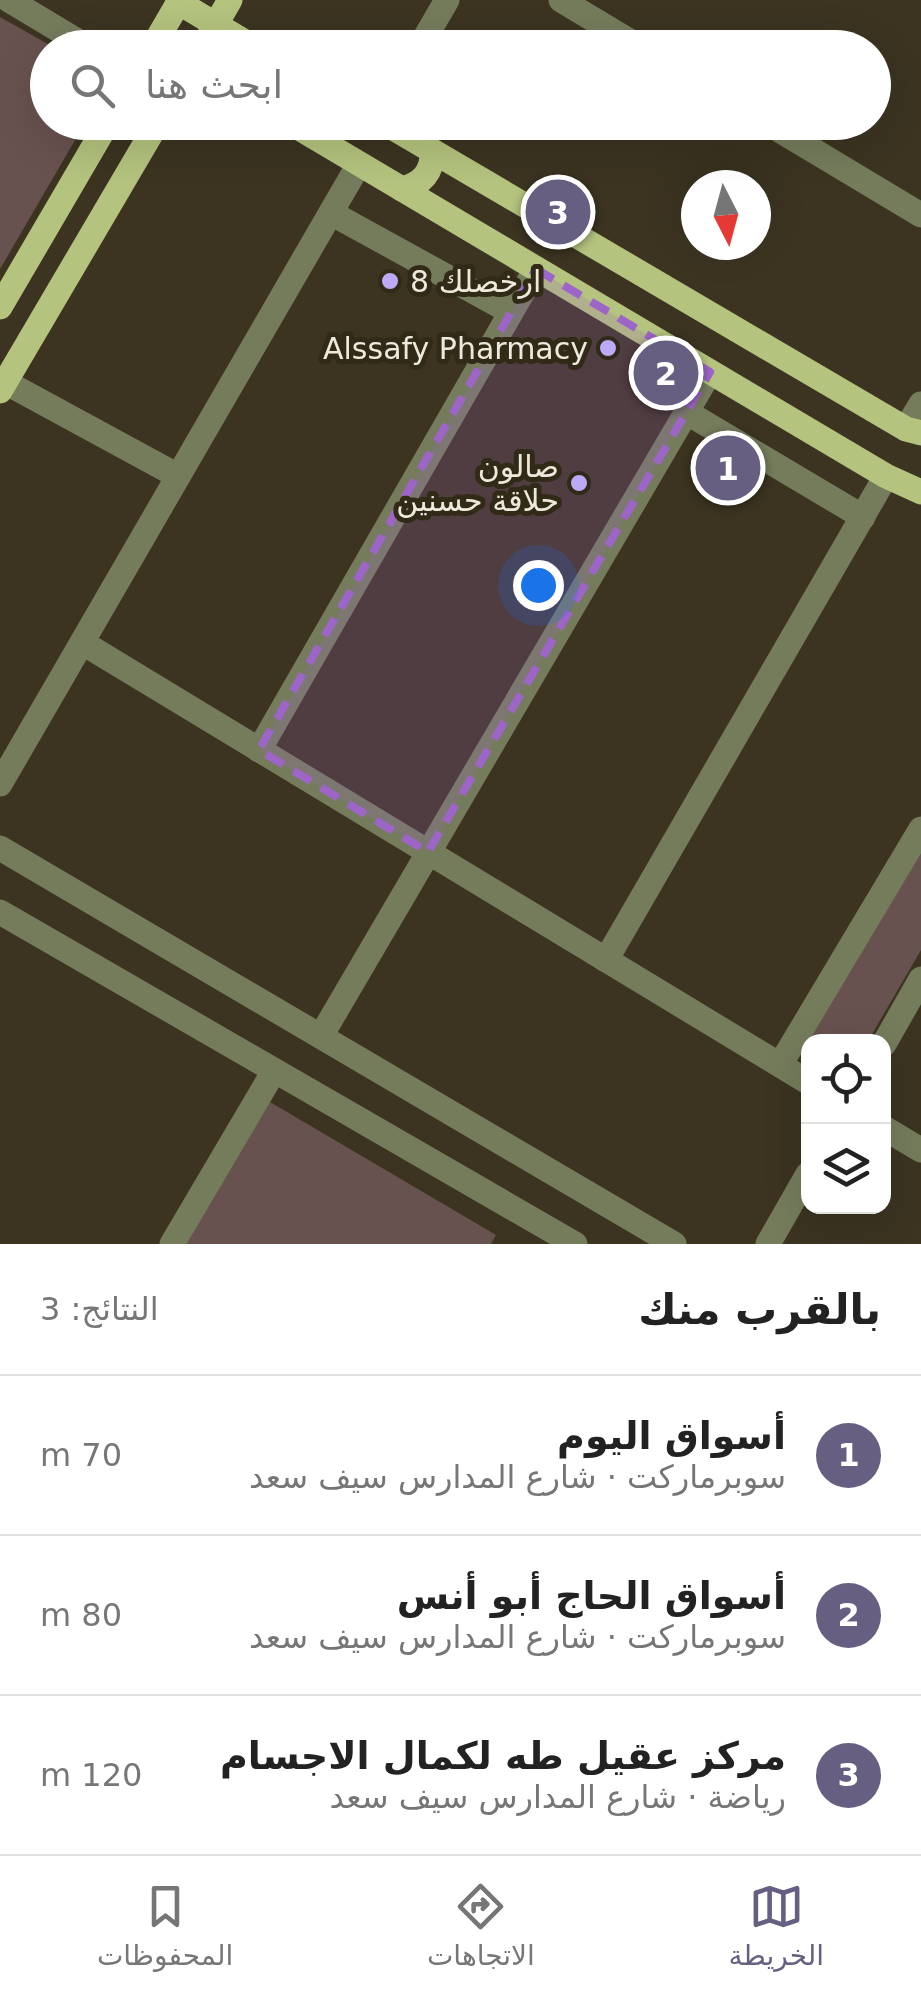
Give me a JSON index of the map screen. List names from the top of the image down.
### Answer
{
  "places": ["ارخصلك 8", "Alssafy Pharmacy", "صالون حلاقة حسنين"],
  "north": "bottom",
  "page": {
    "search": "ابحث هنا",
    "pins": ["3", "2", "1"],
    "heading": ["بالقرب منك", "النتائج: 3"],
    "list": [
      {
        "mark": "1",
        "name": "أسواق اليوم",
        "note": "سوبرماركت · شارع المدارس سيف سعد",
        "value": "70 m"
      },
      {
        "mark": "2",
        "name": "أسواق الحاج أبو أنس",
        "note": "سوبرماركت · شارع المدارس سيف سعد",
        "value": "80 m"
      },
      {
        "mark": "3",
        "name": "مركز عقيل طه لكمال الاجسام",
        "note": "رياضة · شارع المدارس سيف سعد",
        "value": "120 m"
      }
    ],
    "nav": ["الخريطة", "الاتجاهات", "المحفوظات"]
  }
}
